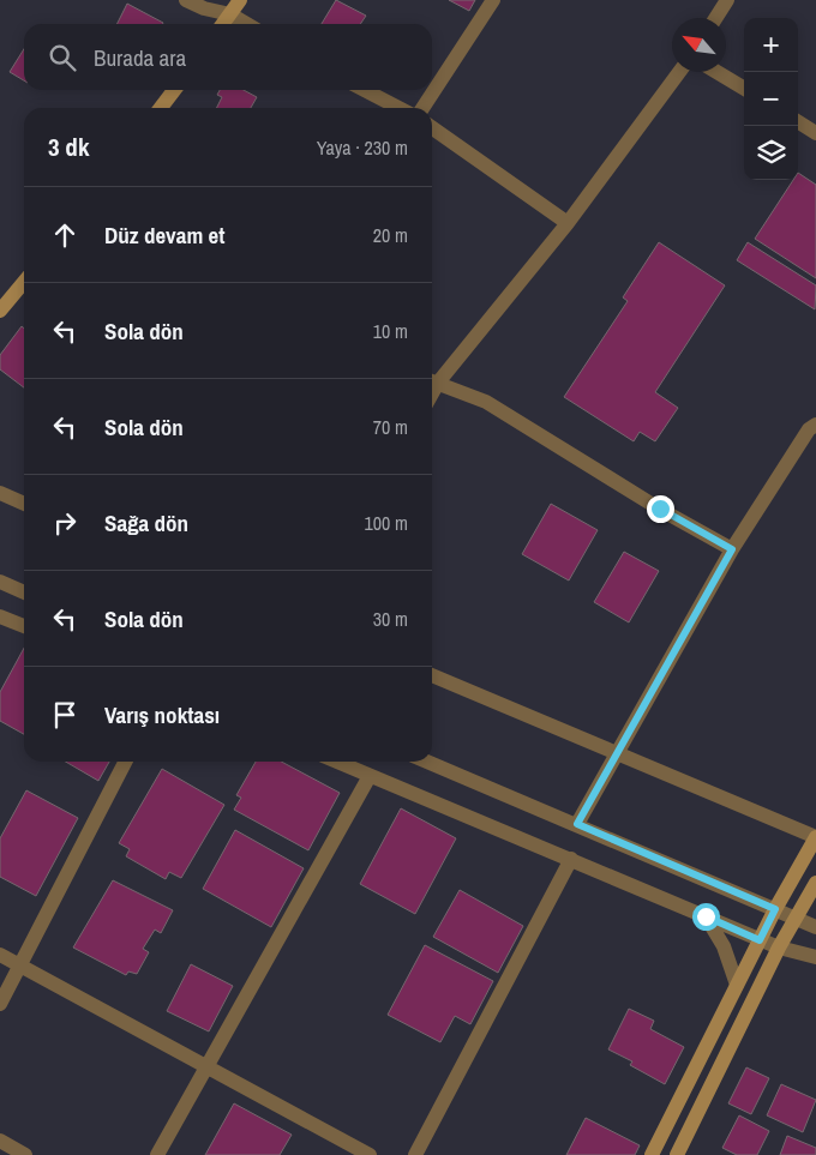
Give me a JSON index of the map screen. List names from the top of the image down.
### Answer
{
  "north": "top left",
  "page": {
    "map_buttons": ["+", "−"],
    "search": "Burada ara",
    "heading": ["3 dk", "Yaya · 230 m"],
    "list": [
      ["Düz devam et", "20 m"],
      ["Sola dön", "10 m"],
      ["Sola dön", "70 m"],
      ["Sağa dön", "100 m"],
      ["Sola dön", "30 m"],
      "Varış noktası"
    ]
  }
}
